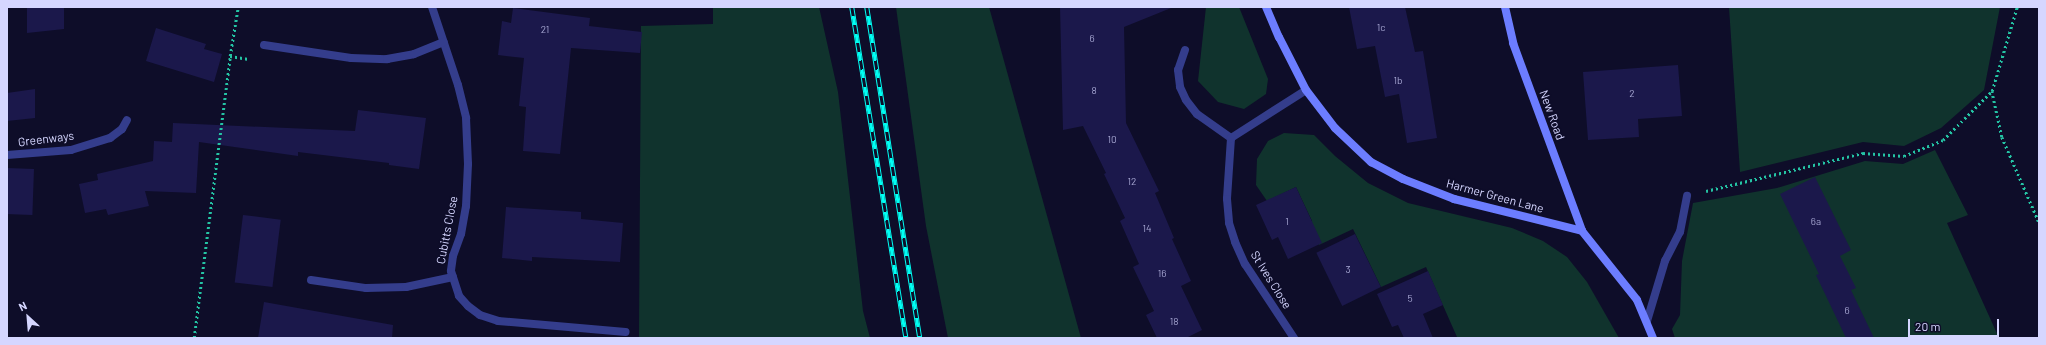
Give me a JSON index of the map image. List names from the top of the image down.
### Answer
{
  "streets": {
    "street": [
      "New Road",
      "Greenways",
      "Harmer Green Lane",
      "Cubitts Close",
      "St Ives Close"
    ]
  },
  "crossings": [
    ["New Road", "Harmer Green Lane"]
  ],
  "house_numbers": [
    "1c",
    "21",
    "6",
    "1b",
    "8",
    "2",
    "10",
    "12",
    "1",
    "6a",
    "14",
    "3",
    "16",
    "5",
    "6",
    "18"
  ],
  "scale_bar": "20 m",
  "north": "top left"
}
